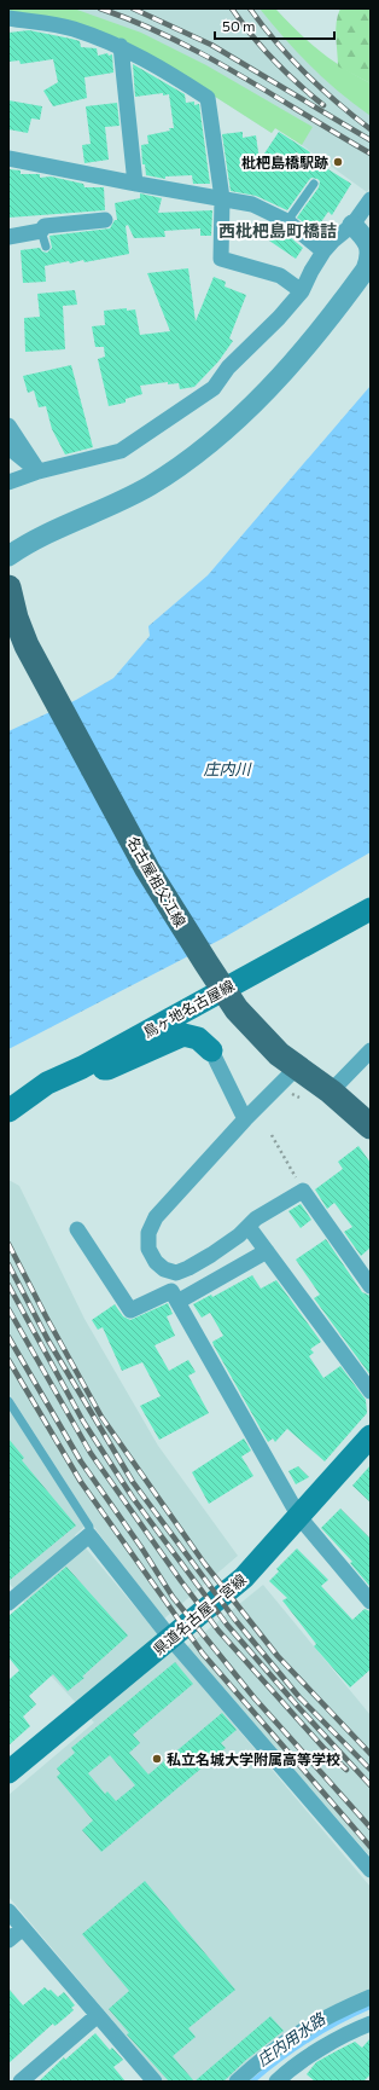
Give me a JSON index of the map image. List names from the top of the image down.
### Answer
{
  "streets": {
    "main road": ["名古屋祖父江線", "鳥ヶ地名古屋線", "県道名古屋一宮線"]
  },
  "districts": ["西枇杷島町橋詰"],
  "water": ["庄内川", "庄内用水路"],
  "places": ["枇杷島橋駅跡", "私立名城大学附属高等学校"],
  "scale_bar": "50 m"
}
